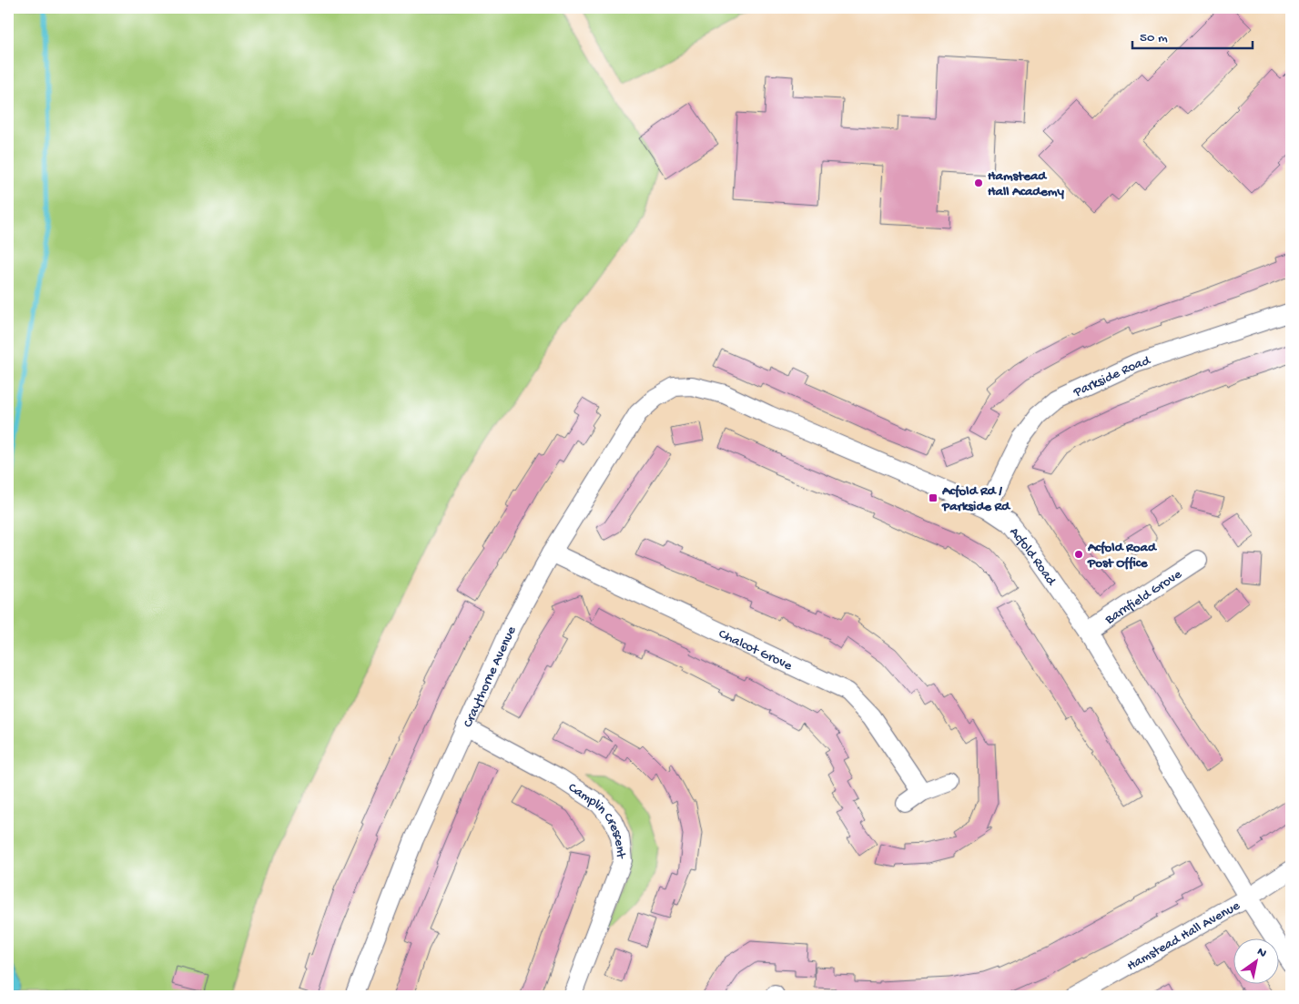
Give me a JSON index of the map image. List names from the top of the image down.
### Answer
{
  "streets": {
    "street": [
      "Parkside Road",
      "Acfold Road",
      "Barnfield Grove",
      "Chalcot Grove",
      "Craythorne Avenue",
      "Camplin Crescent",
      "Hamstead Hall Avenue"
    ]
  },
  "crossings": [
    ["Parkside Road", "Acfold Road"],
    ["Acfold Road", "Barnfield Grove"],
    ["Acfold Road", "Craythorne Avenue"],
    ["Acfold Road", "Hamstead Hall Avenue"],
    ["Chalcot Grove", "Craythorne Avenue"],
    ["Craythorne Avenue", "Camplin Crescent"]
  ],
  "places": {
    "other": ["Hamstead Hall Academy", "Acfold Road Post Office"],
    "transit": ["Acfold Rd / Parkside Rd"]
  },
  "scale_bar": "50 m",
  "north": "top right"
}
